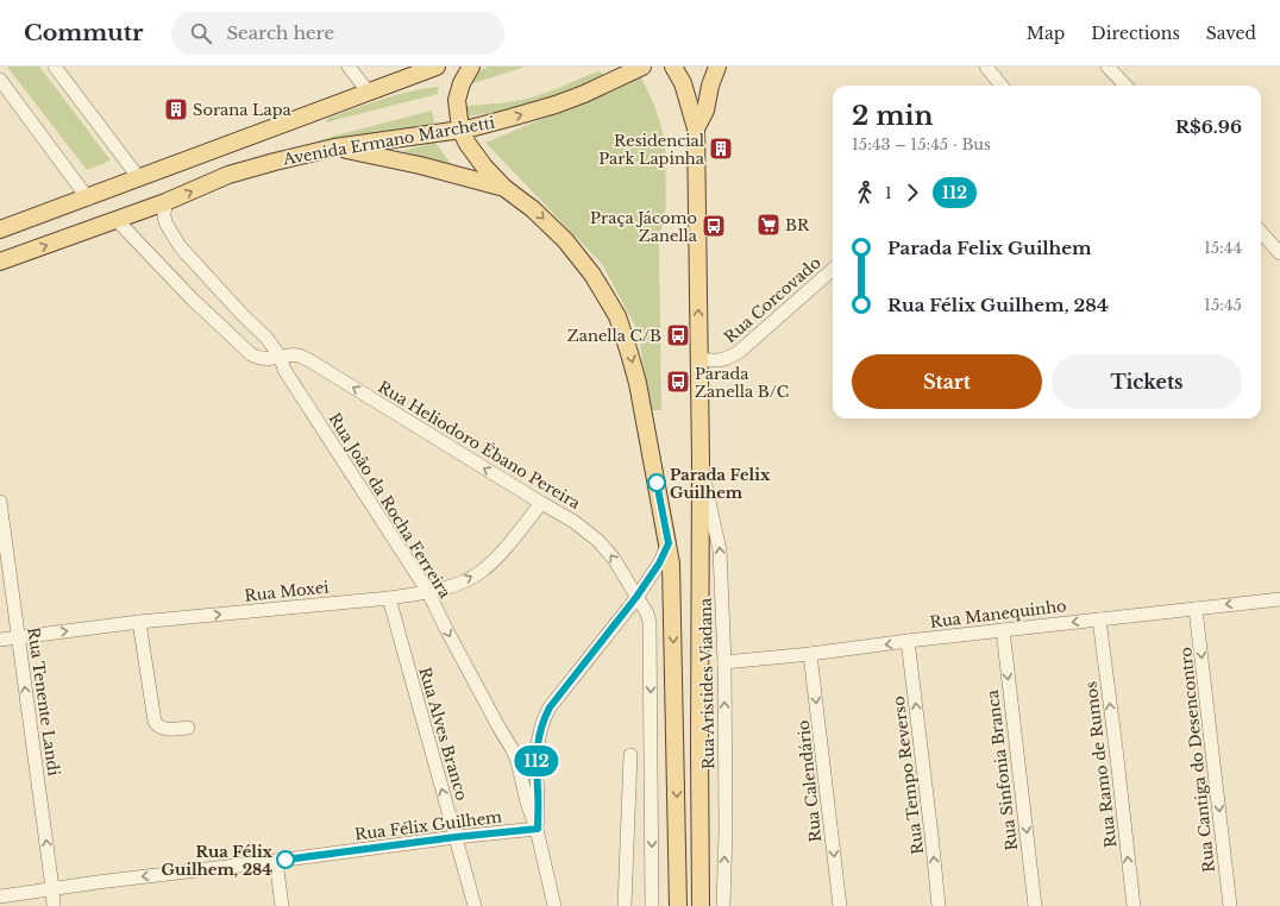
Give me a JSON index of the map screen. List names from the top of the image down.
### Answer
{
  "streets": {
    "main road": ["Avenida Ermano Marchetti"],
    "street": [
      "Rua Corcovado",
      "Rua Heliodoro Ébano Pereira",
      "Rua João da Rocha Ferreira",
      "Rua Moxei",
      "Rua Manequinho",
      "Rua Aristides Viadana",
      "Rua Tenente Landi",
      "Rua Alves Branco",
      "Rua Cantiga do Desencontro",
      "Rua Ramo de Rumos",
      "Rua Sinfonia Branca",
      "Rua Tempo Reverso",
      "Rua Calendário",
      "Rua Félix Guilhem"
    ]
  },
  "crossings": [
    ["Avenida Ermano Marchetti", "Rua Heliodoro Ébano Pereira"],
    ["Rua Heliodoro Ébano Pereira", "Rua João da Rocha Ferreira"],
    ["Rua Heliodoro Ébano Pereira", "Rua Moxei"],
    ["Rua João da Rocha Ferreira", "Rua Moxei"],
    ["Rua João da Rocha Ferreira", "Rua Félix Guilhem"],
    ["Rua Moxei", "Rua Tenente Landi"],
    ["Rua Moxei", "Rua Alves Branco"],
    ["Rua Manequinho", "Rua Aristides Viadana"],
    ["Rua Manequinho", "Rua Cantiga do Desencontro"],
    ["Rua Manequinho", "Rua Ramo de Rumos"],
    ["Rua Manequinho", "Rua Sinfonia Branca"],
    ["Rua Manequinho", "Rua Tempo Reverso"],
    ["Rua Manequinho", "Rua Calendário"],
    ["Rua Tenente Landi", "Rua Félix Guilhem"],
    ["Rua Alves Branco", "Rua Félix Guilhem"]
  ],
  "one_way": [
    "Rua João da Rocha Ferreira",
    "Rua Moxei",
    "Rua Manequinho",
    "Rua Tenente Landi",
    "Rua Alves Branco",
    "Rua Cantiga do Desencontro",
    "Rua Ramo de Rumos",
    "Rua Sinfonia Branca",
    "Rua Tempo Reverso",
    "Rua Calendário",
    "Rua Félix Guilhem"
  ],
  "places": {
    "building": ["Sorana Lapa", "Residencial Park Lapinha"],
    "supermarket": ["BR"],
    "bus stop": ["Praça Jácomo Zanella", "Zanella C/B", "Parada Zanella B/C"],
    "other": ["Parada Felix Guilhem", "Rua Félix Guilhem, 284"]
  },
  "lines": ["bus line 112"],
  "page": {
    "header": "Commutr",
    "search": "Search here",
    "nav": ["Map", "Directions", "Saved"],
    "on_map": "112",
    "heading": ["2 min", "15:43 – 15:45 · Bus", "R$6.96"],
    "legs": ["1", "112"],
    "list": [
      {
        "name": "Parada Felix Guilhem",
        "value": "15:44"
      },
      {
        "name": "Rua Félix Guilhem, 284",
        "value": "15:45"
      }
    ],
    "buttons": ["Start", "Tickets"]
  }
}
